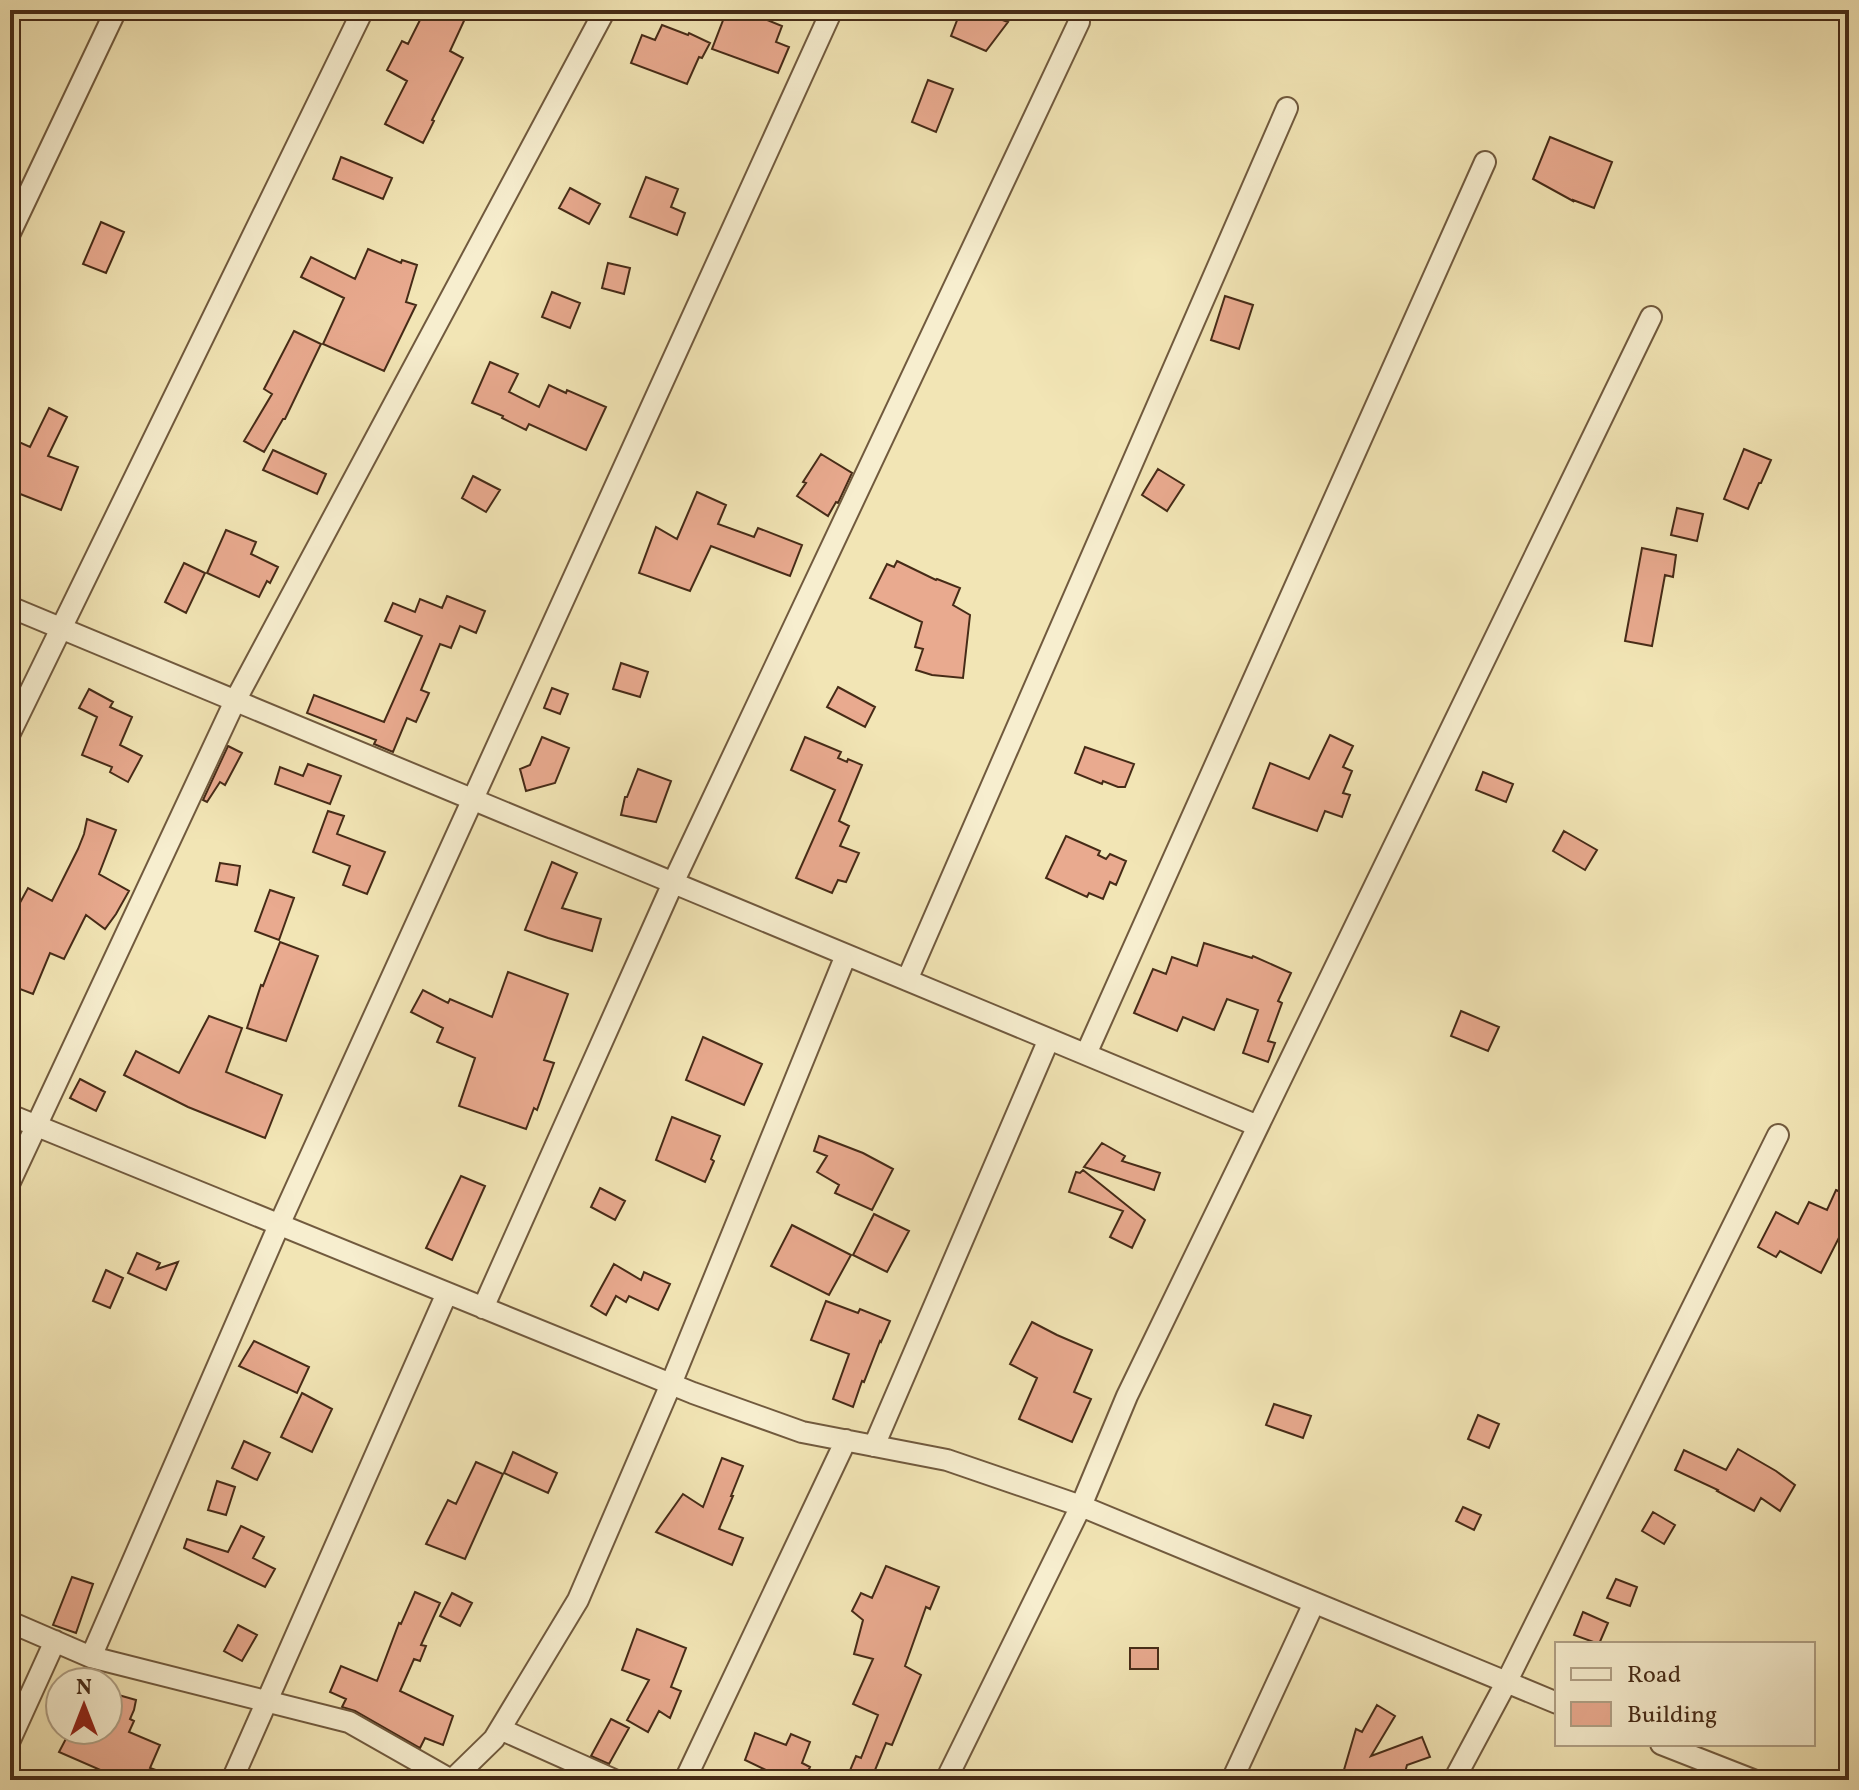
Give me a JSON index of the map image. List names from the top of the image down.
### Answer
{
  "legend": ["Road", "Building"],
  "north": "top"
}
